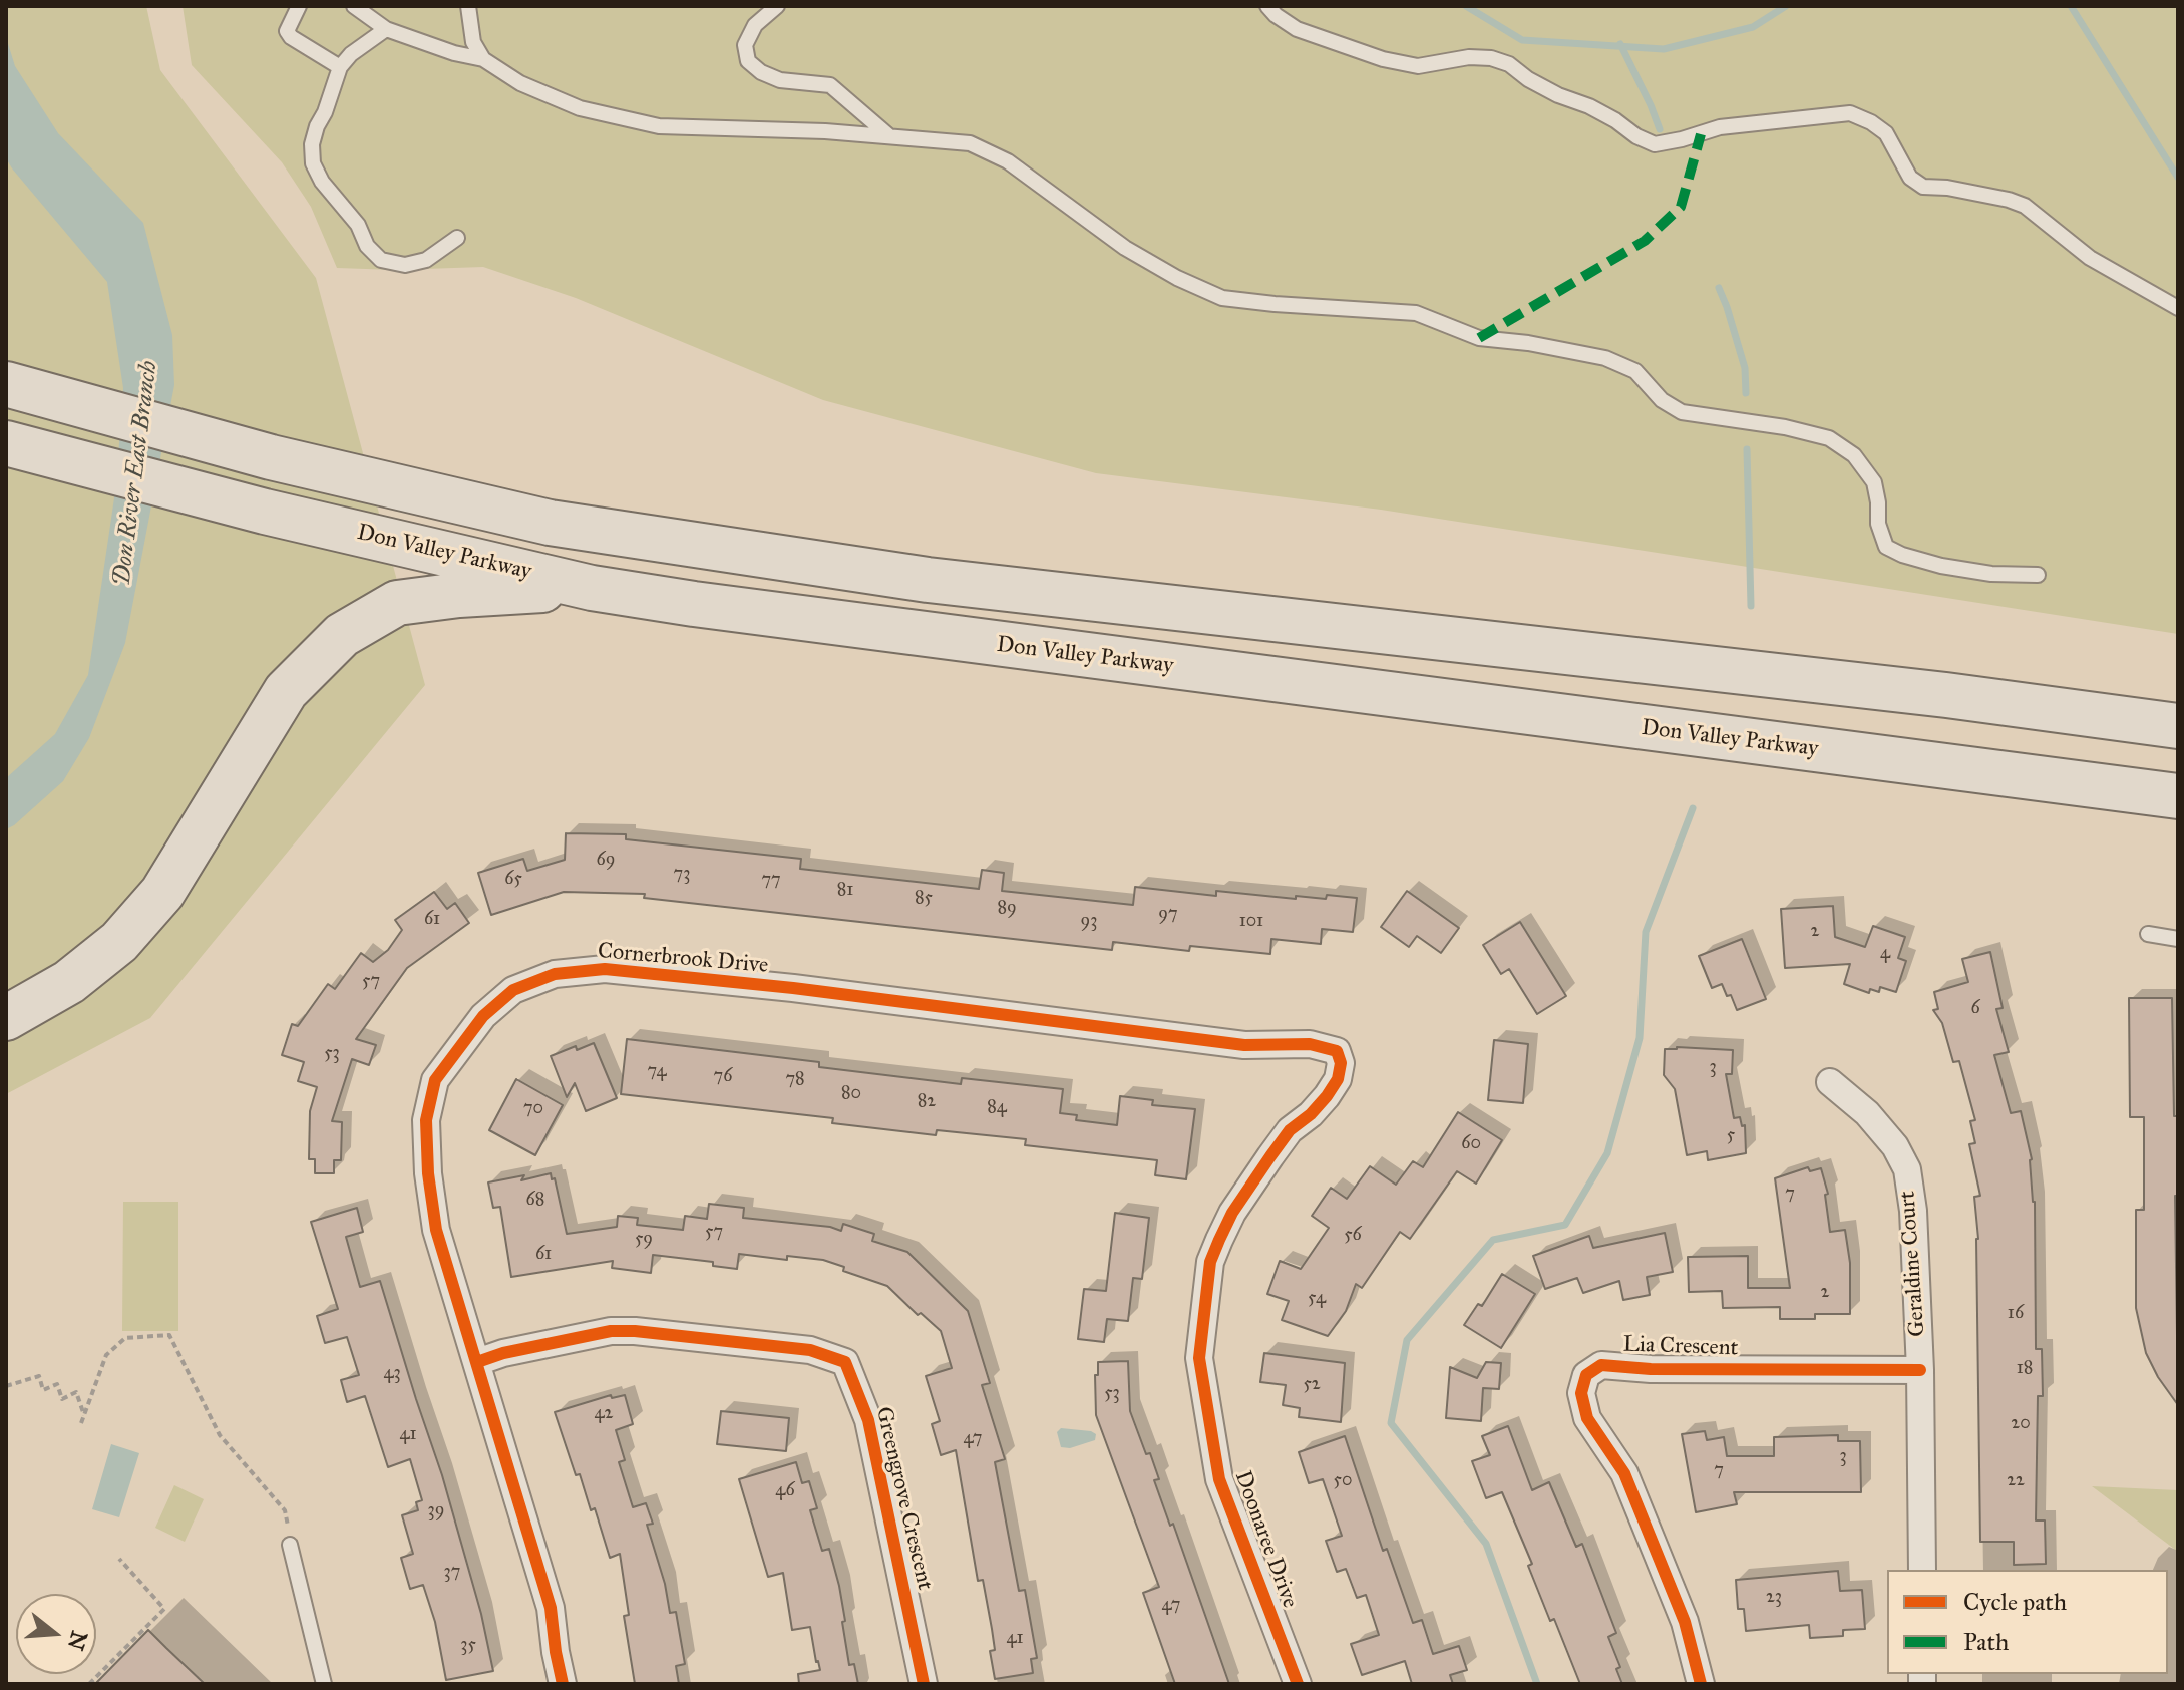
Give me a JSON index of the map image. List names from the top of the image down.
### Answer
{
  "streets": {
    "highway": ["Don Valley Parkway"],
    "street": [
      "Cornerbrook Drive",
      "Geraldine Court",
      "Lia Crescent",
      "Greengrove Crescent",
      "Doonaree Drive"
    ]
  },
  "crossings": [
    ["Cornerbrook Drive", "Greengrove Crescent"],
    ["Cornerbrook Drive", "Doonaree Drive"],
    ["Geraldine Court", "Lia Crescent"]
  ],
  "water": ["Don River East Branch"],
  "house_numbers": [
    "69",
    "73",
    "65",
    "77",
    "81",
    "85",
    "89",
    "97",
    "61",
    "93",
    "101",
    "2",
    "4",
    "57",
    "6",
    "53",
    "3",
    "74",
    "76",
    "78",
    "80",
    "82",
    "84",
    "70",
    "5",
    "60",
    "7",
    "68",
    "57",
    "56",
    "59",
    "61",
    "2",
    "54",
    "16",
    "18",
    "43",
    "52",
    "53",
    "42",
    "20",
    "41",
    "47",
    "3",
    "7",
    "50",
    "22",
    "46",
    "39",
    "37",
    "23",
    "47",
    "41",
    "35"
  ],
  "legend": ["Cycle path", "Path"],
  "north": "right"
}
